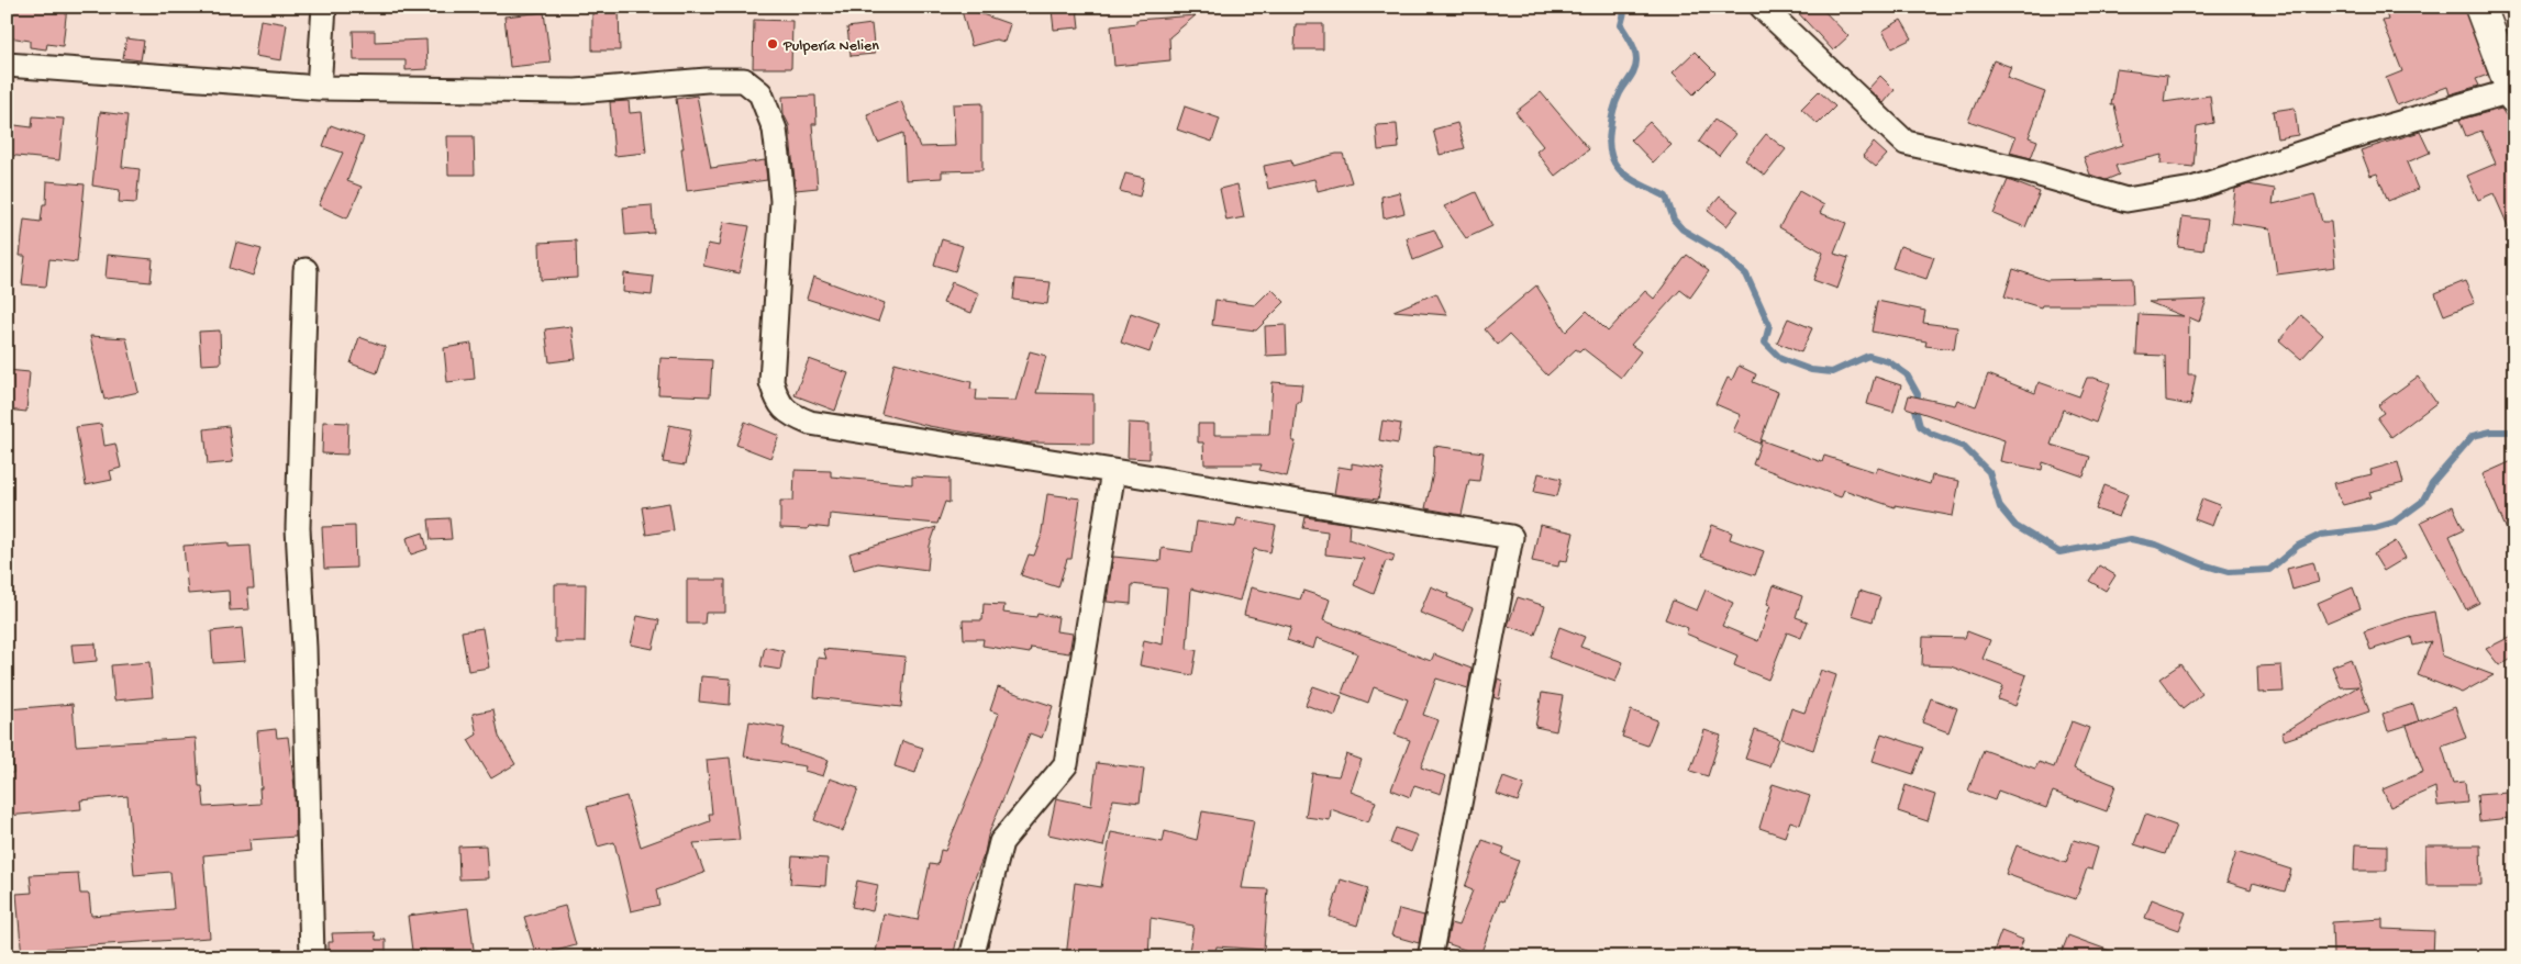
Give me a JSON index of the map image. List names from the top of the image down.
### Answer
{
  "places": ["Pulpería Nelien"]
}
